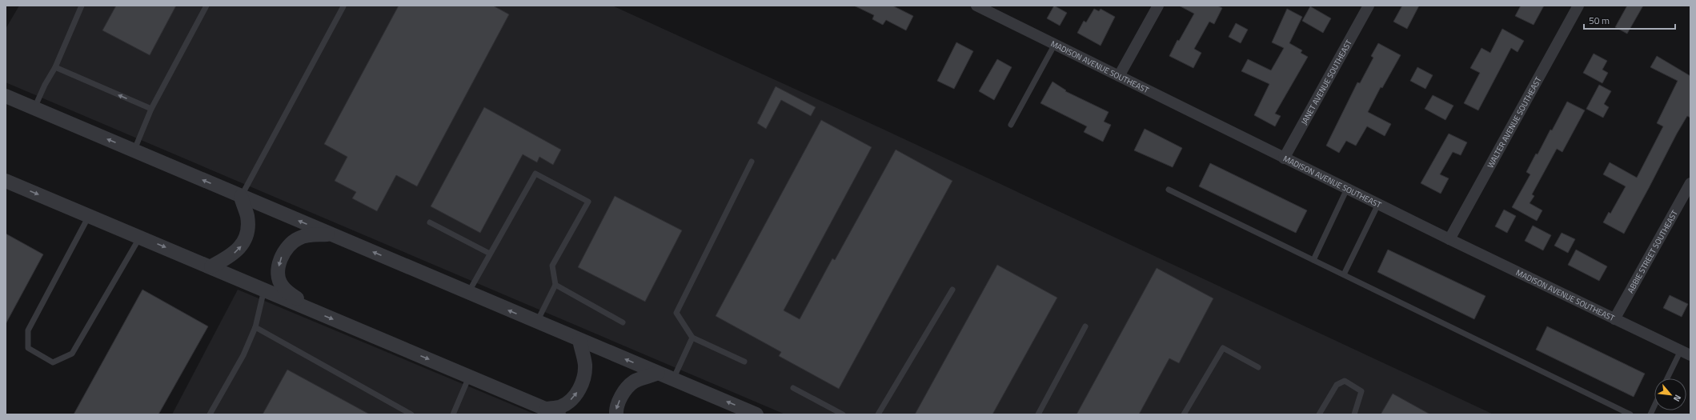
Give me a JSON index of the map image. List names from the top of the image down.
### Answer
{
  "streets": {
    "street": [
      "MADISON AVENUE SOUTHEAST",
      "JANET AVENUE SOUTHEAST",
      "WALTER AVENUE SOUTHEAST",
      "ABBIE STREET SOUTHEAST"
    ]
  },
  "crossings": [
    ["MADISON AVENUE SOUTHEAST", "JANET AVENUE SOUTHEAST"],
    ["MADISON AVENUE SOUTHEAST", "WALTER AVENUE SOUTHEAST"],
    ["MADISON AVENUE SOUTHEAST", "ABBIE STREET SOUTHEAST"]
  ],
  "scale_bar": "50 m",
  "north": "bottom right"
}
